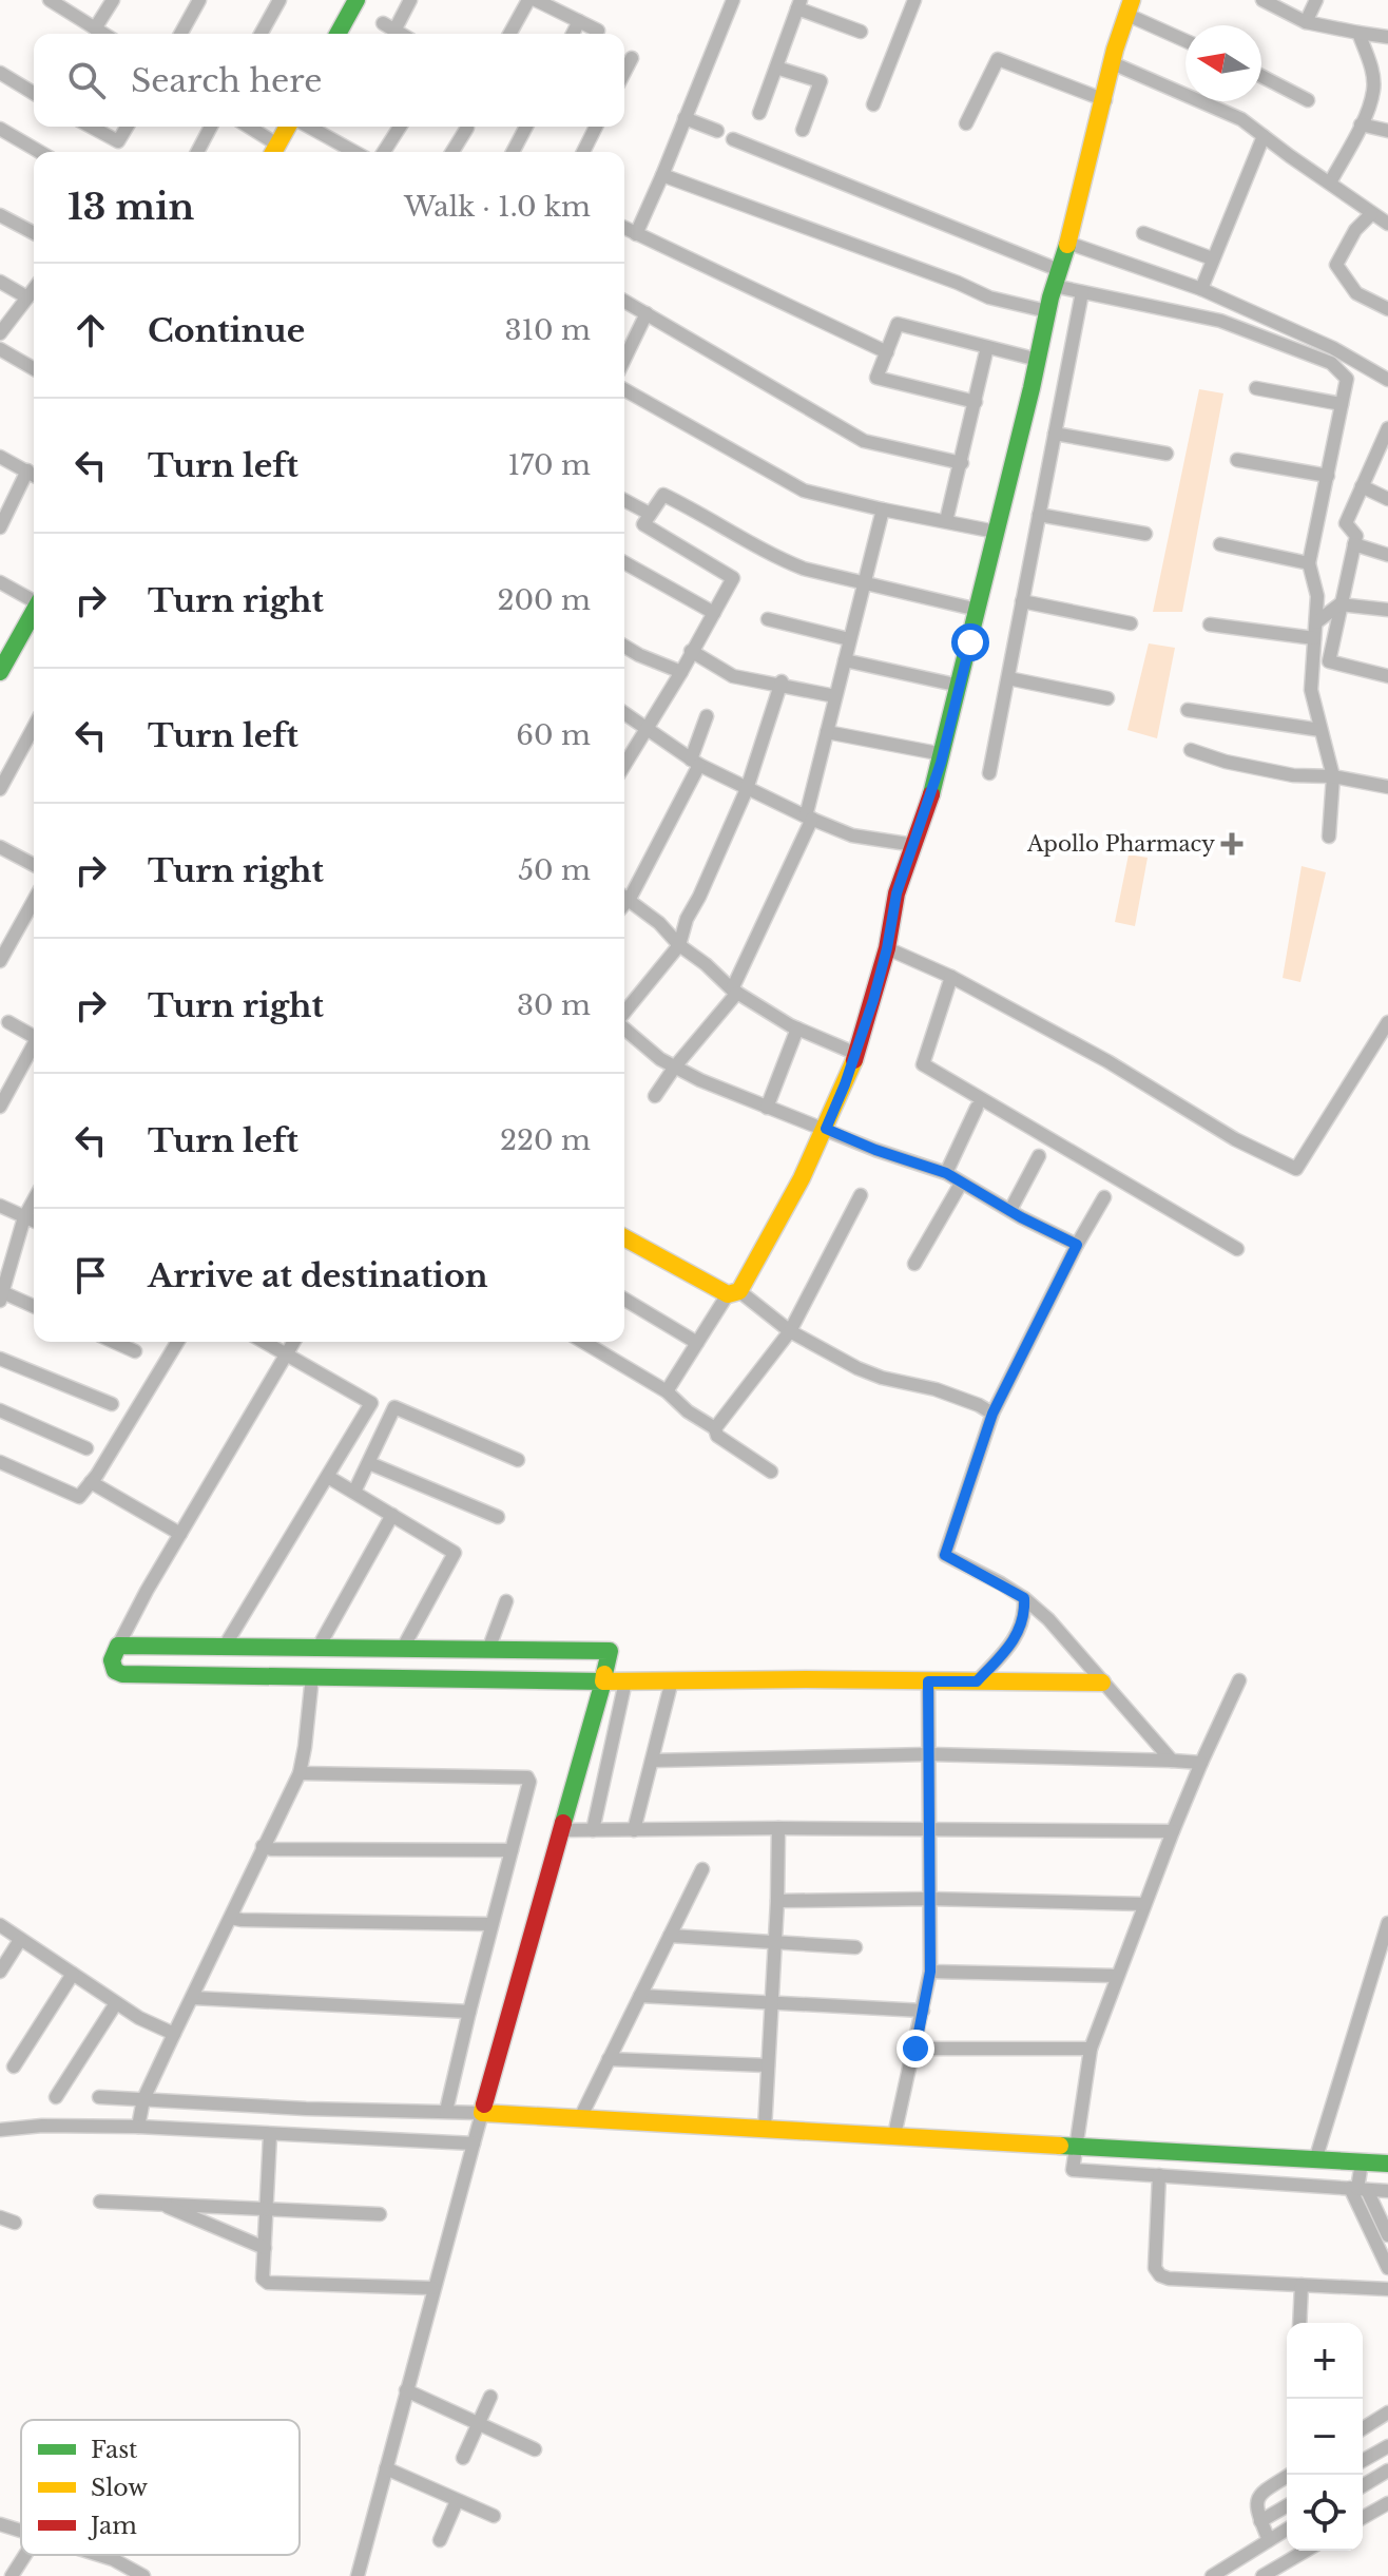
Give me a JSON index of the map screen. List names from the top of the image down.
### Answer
{
  "places": {
    "health": ["Apollo Pharmacy"]
  },
  "legend": ["Fast", "Slow", "Jam"],
  "north": "left",
  "page": {
    "search": "Search here",
    "heading": ["13 min", "Walk · 1.0 km"],
    "list": [
      ["Continue", "310 m"],
      ["Turn left", "170 m"],
      ["Turn right", "200 m"],
      ["Turn left", "60 m"],
      ["Turn right", "50 m"],
      ["Turn right", "30 m"],
      ["Turn left", "220 m"],
      "Arrive at destination"
    ],
    "map_buttons": ["+", "−"]
  }
}
